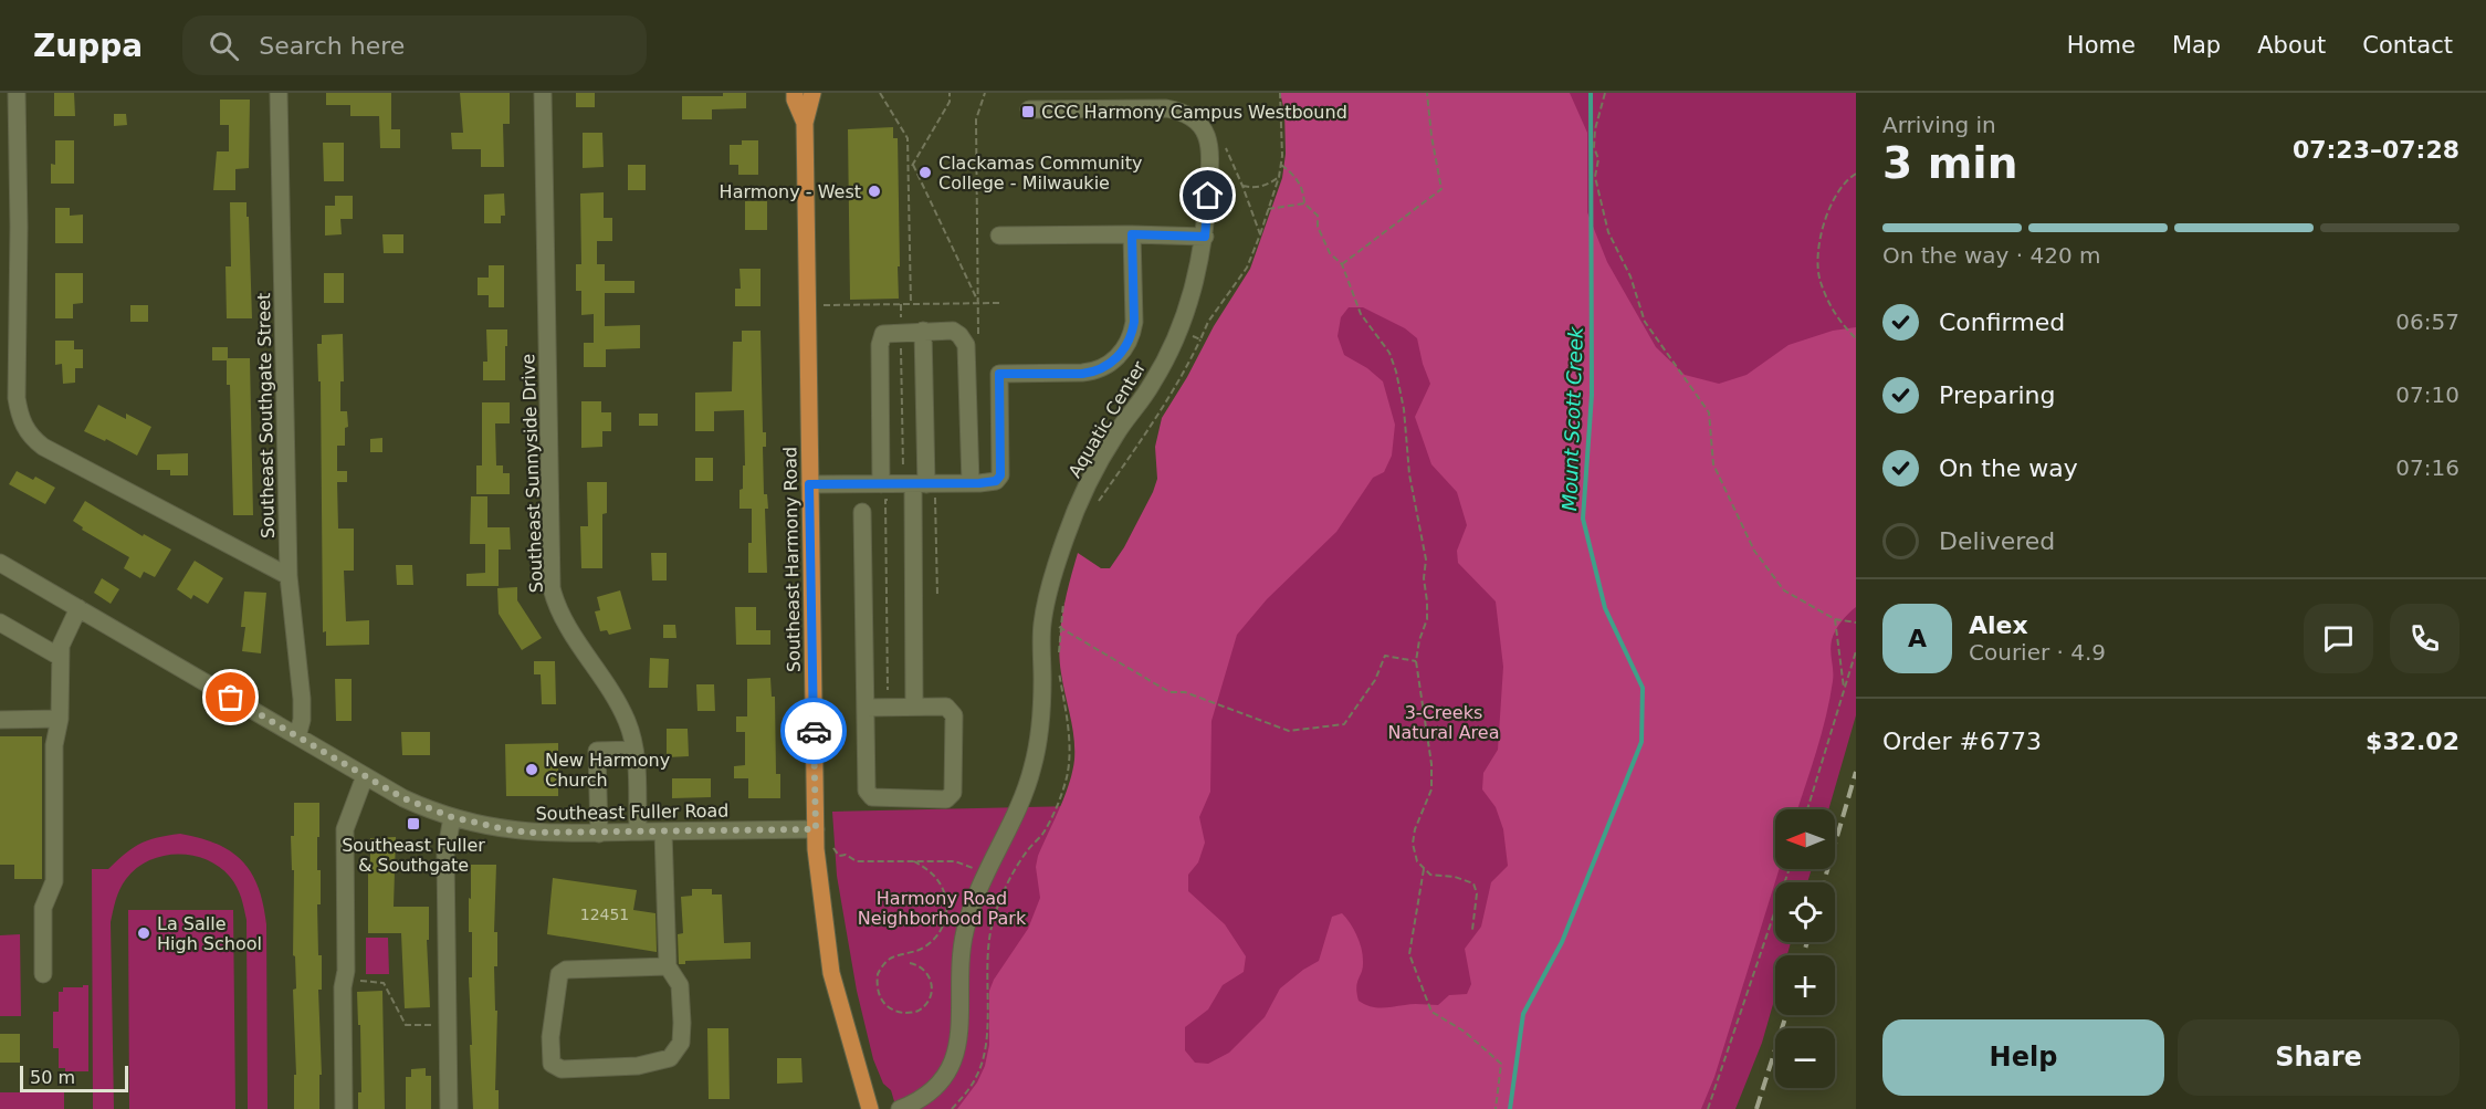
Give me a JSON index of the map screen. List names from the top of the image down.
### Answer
{
  "streets": {
    "main road": ["Southeast Harmony Road"],
    "street": [
      "Southeast Southgate Street",
      "Aquatic Center",
      "Southeast Sunnyside Drive",
      "Southeast Fuller Road"
    ]
  },
  "crossings": [
    ["Southeast Southgate Street", "Southeast Fuller Road"],
    ["Southeast Sunnyside Drive", "Southeast Fuller Road"],
    ["Southeast Harmony Road", "Southeast Fuller Road"]
  ],
  "water": ["Mount Scott Creek"],
  "parks": ["3-Creeks Natural Area", "Harmony Road Neighborhood Park"],
  "places": {
    "transit": ["CCC Harmony Campus Westbound", "Southeast Fuller & Southgate"],
    "other": [
      "Clackamas Community College - Milwaukie",
      "Harmony - West",
      "New Harmony Church",
      "La Salle High School"
    ]
  },
  "house_numbers": ["12451"],
  "scale_bar": "50 m",
  "north": "left",
  "page": {
    "header": "Zuppa",
    "search": "Search here",
    "nav": [
      "Home",
      "Map",
      "About",
      "Contact"
    ],
    "heading": ["3 min", "Arriving in", "07:23–07:28"],
    "panel": [
      "Alex",
      "Courier · 4.9",
      "Order #6773",
      "$32.02"
    ],
    "bar": "On the way · 420 m",
    "list": [
      ["Confirmed", "06:57"],
      ["Preparing", "07:10"],
      ["On the way", "07:16"],
      "Delivered"
    ],
    "round": "A",
    "map_buttons": ["+", "−"],
    "buttons": ["Help", "Share"],
    "scale": "50 m"
  }
}
